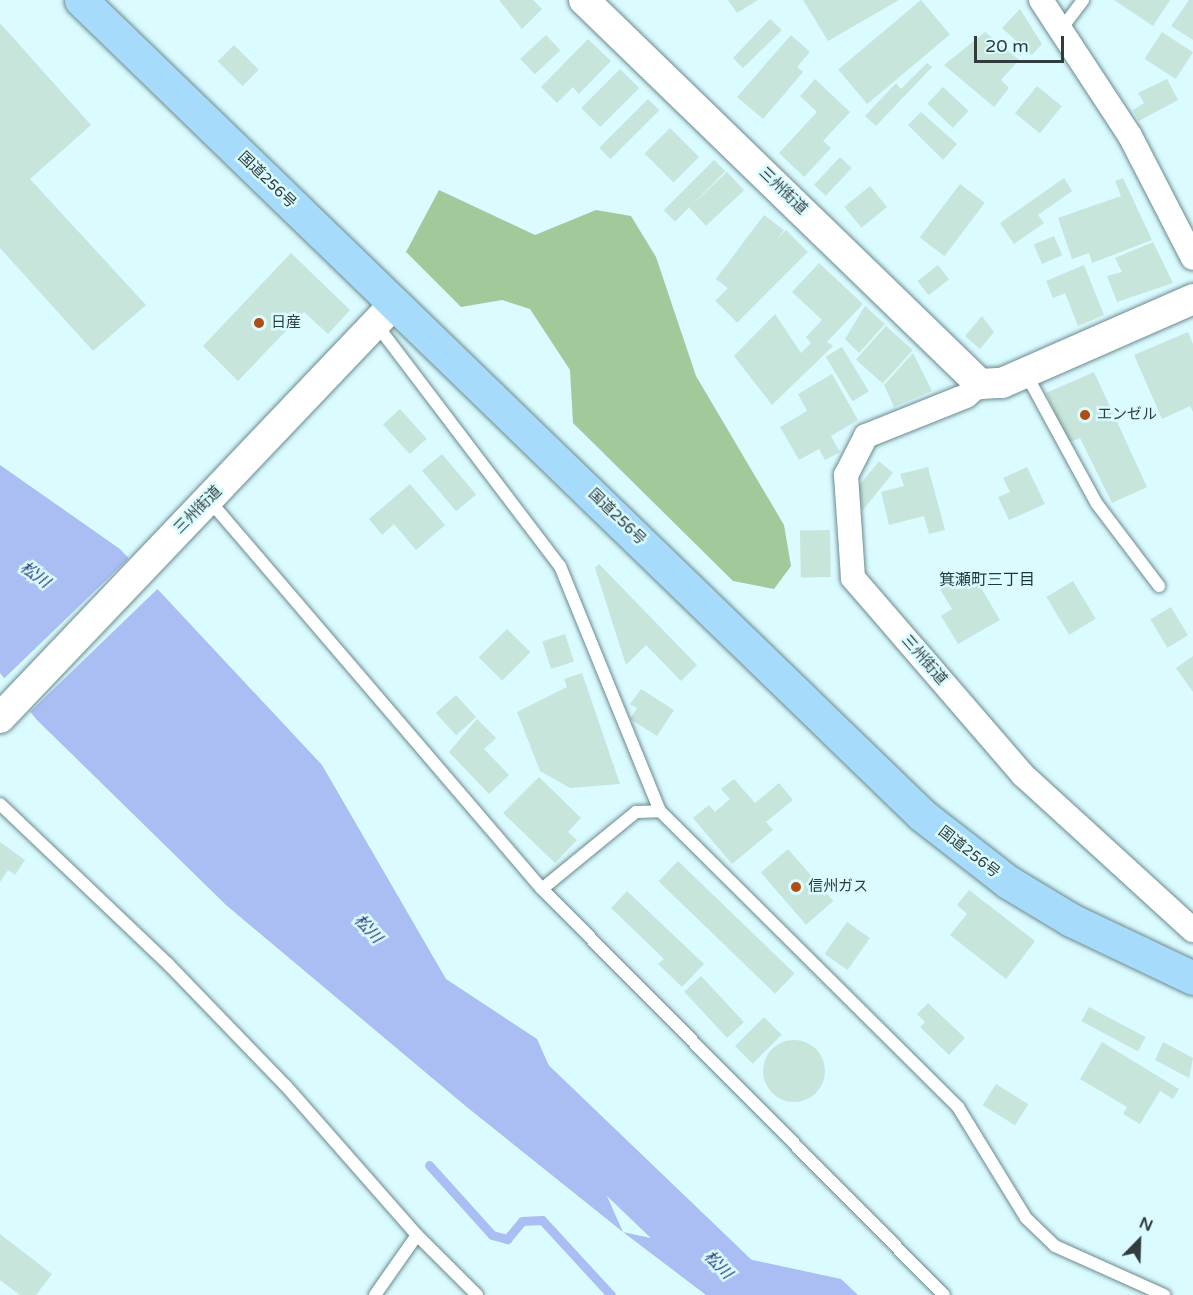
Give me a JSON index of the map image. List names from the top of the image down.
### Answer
{
  "streets": {
    "highway": ["国道256号"],
    "street": ["三州街道"]
  },
  "crossings": [
    ["国道256号", "三州街道"]
  ],
  "districts": ["箕瀬町三丁目"],
  "water": ["松川"],
  "places": ["日産", "エンゼル", "信州ガス"],
  "scale_bar": "20 m",
  "north": "top right"
}
